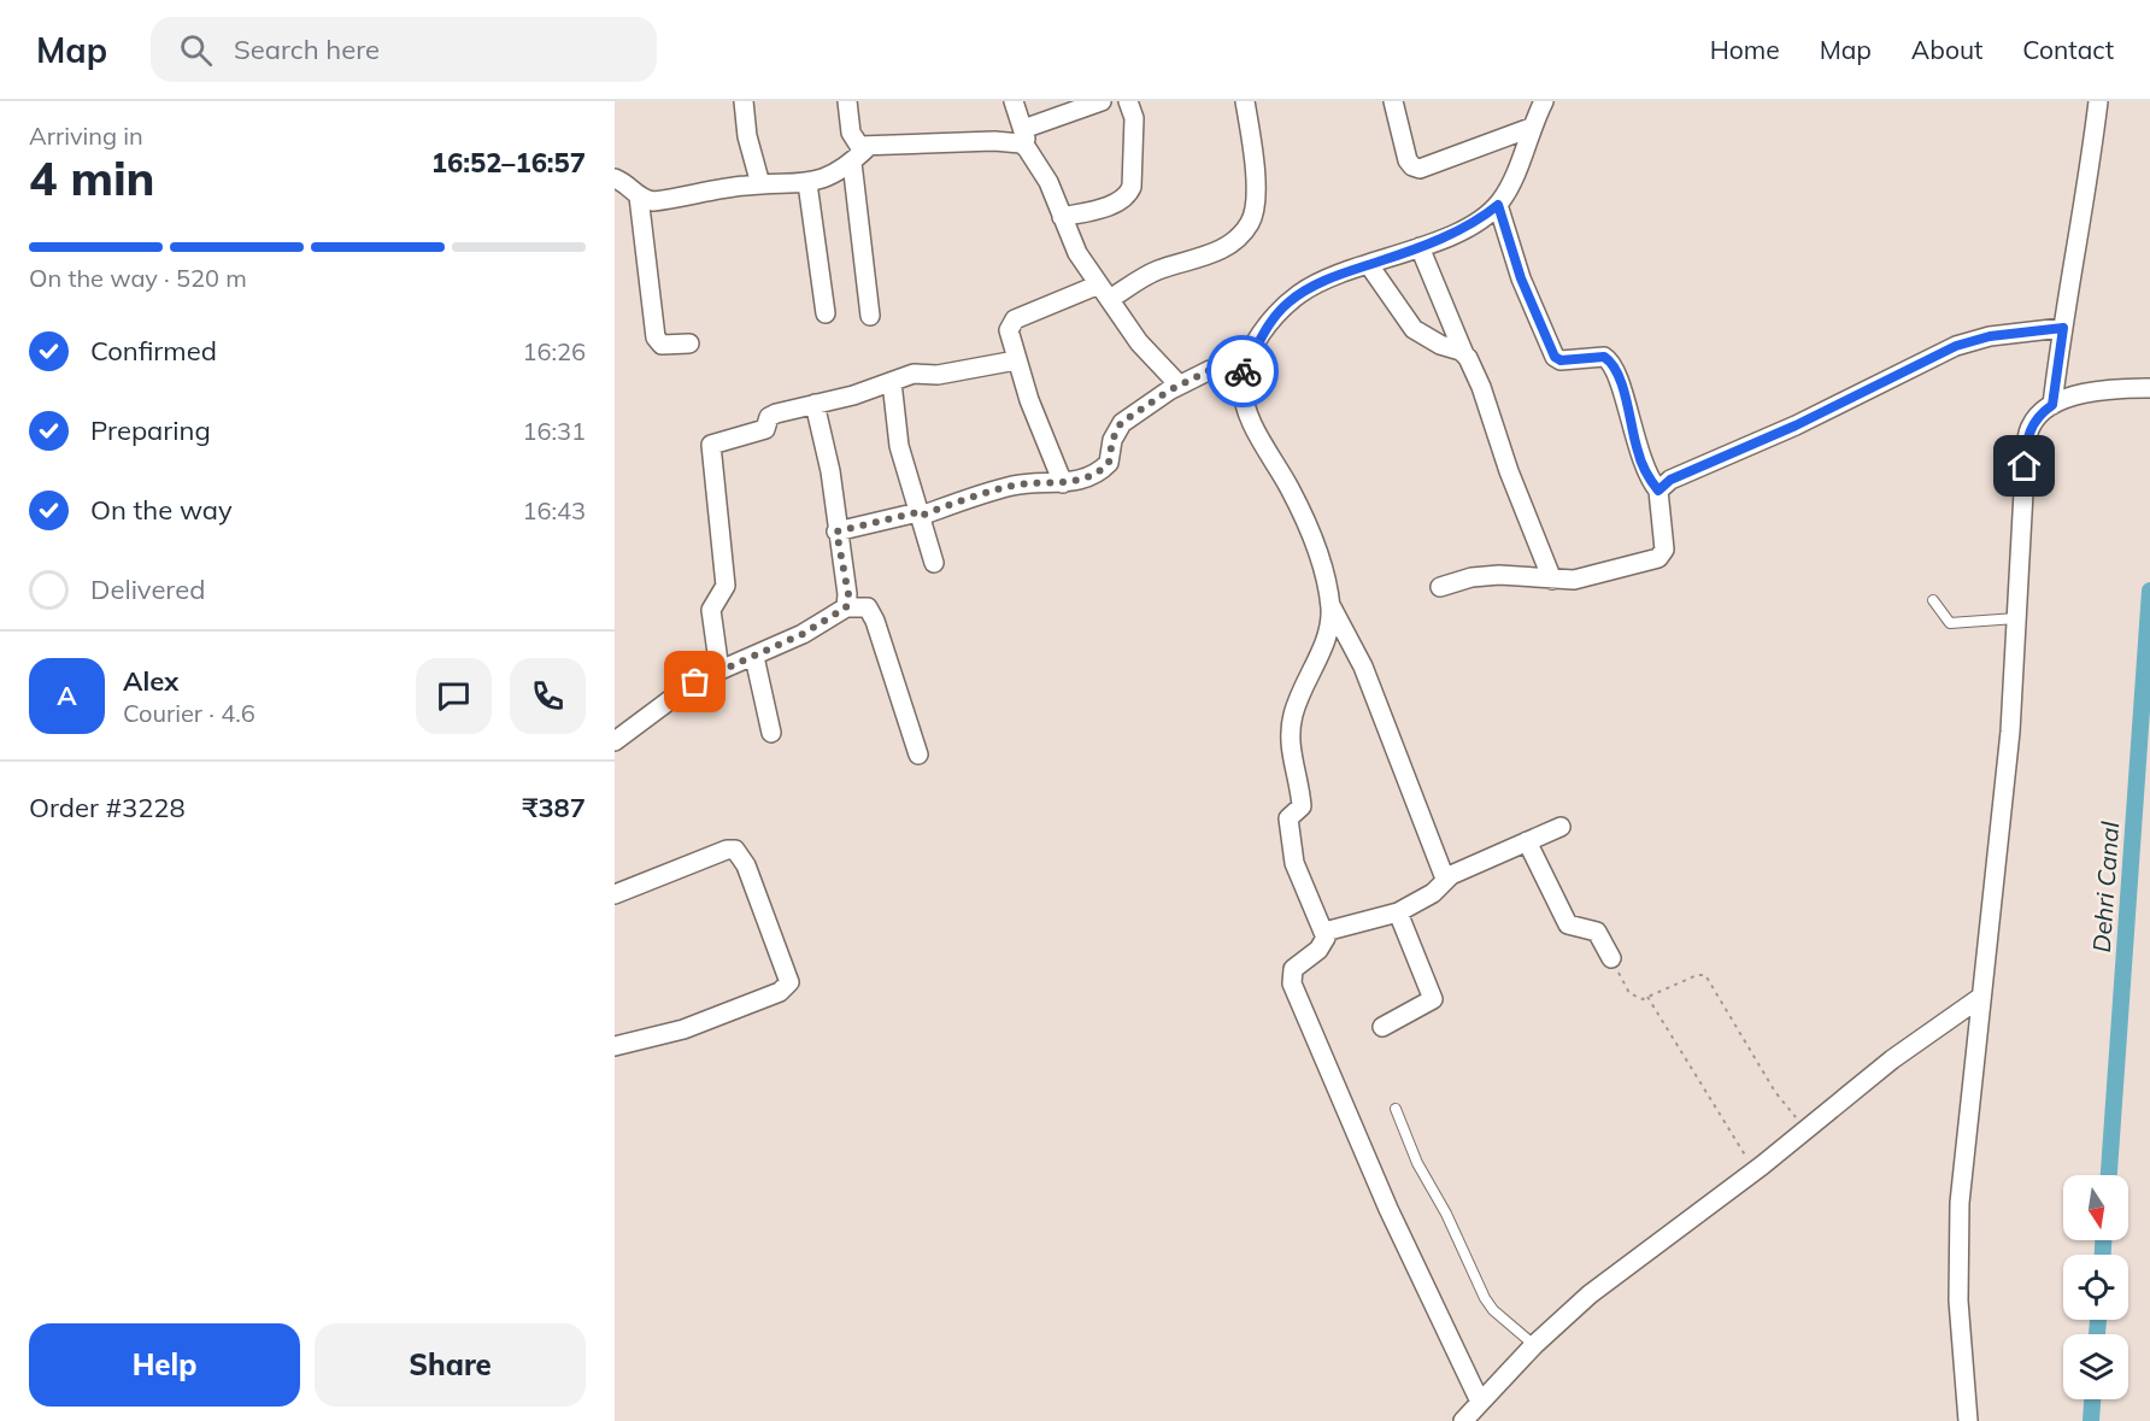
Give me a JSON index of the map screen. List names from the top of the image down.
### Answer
{
  "water": ["Dehri Canal"],
  "north": "bottom",
  "page": {
    "header": "Map",
    "search": "Search here",
    "nav": [
      "Home",
      "Map",
      "About",
      "Contact"
    ],
    "heading": ["4 min", "Arriving in", "16:52–16:57"],
    "panel": [
      "Alex",
      "Courier · 4.6",
      "Order #3228",
      "₹387"
    ],
    "bar": "On the way · 520 m",
    "list": [
      ["Confirmed", "16:26"],
      ["Preparing", "16:31"],
      ["On the way", "16:43"],
      "Delivered"
    ],
    "round": "A",
    "buttons": ["Help", "Share"]
  }
}
